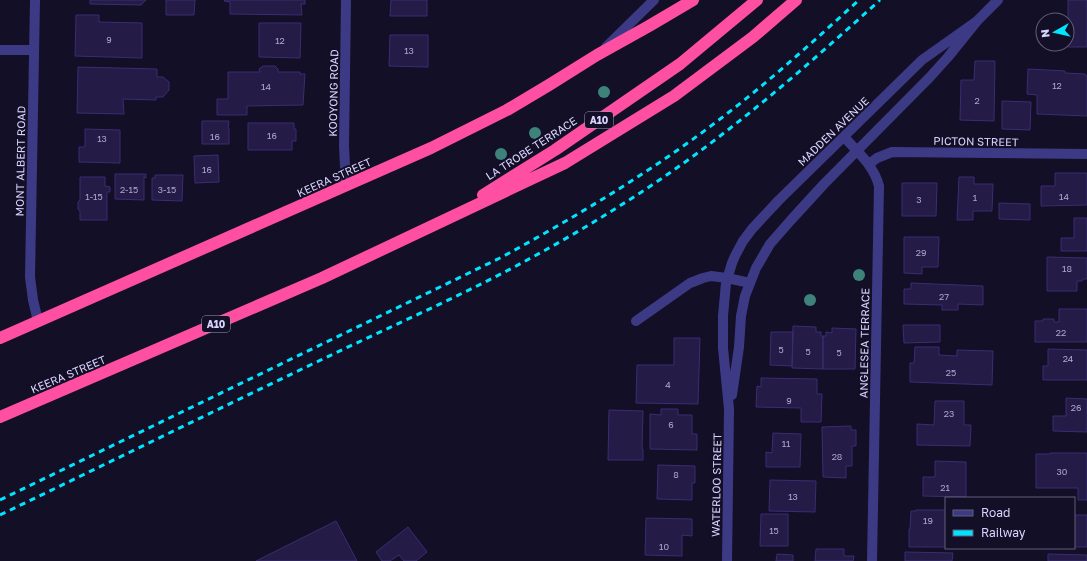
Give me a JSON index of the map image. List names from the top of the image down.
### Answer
{
  "streets": {
    "highway": ["A10", "LA TROBE TERRACE", "KEERA STREET"],
    "street": [
      "KOOYONG ROAD",
      "MADDEN AVENUE",
      "PICTON STREET",
      "MONT ALBERT ROAD",
      "ANGLESEA TERRACE",
      "WATERLOO STREET"
    ]
  },
  "crossings": [
    ["KOOYONG ROAD", "KEERA STREET"],
    ["MADDEN AVENUE", "ANGLESEA TERRACE"],
    ["MADDEN AVENUE", "WATERLOO STREET"],
    ["PICTON STREET", "ANGLESEA TERRACE"],
    ["LA TROBE TERRACE", "KEERA STREET"],
    ["MONT ALBERT ROAD", "KEERA STREET"]
  ],
  "house_numbers": [
    "9",
    "12",
    "13",
    "12",
    "14",
    "2",
    "16",
    "16",
    "13",
    "16",
    "2-15",
    "3-15",
    "1-15",
    "14",
    "1",
    "3",
    "29",
    "18",
    "27",
    "22",
    "5",
    "5",
    "5",
    "24",
    "25",
    "4",
    "9",
    "26",
    "23",
    "6",
    "11",
    "28",
    "30",
    "8",
    "21",
    "13",
    "19",
    "15",
    "10"
  ],
  "legend": ["Road", "Railway"],
  "north": "left"
}
